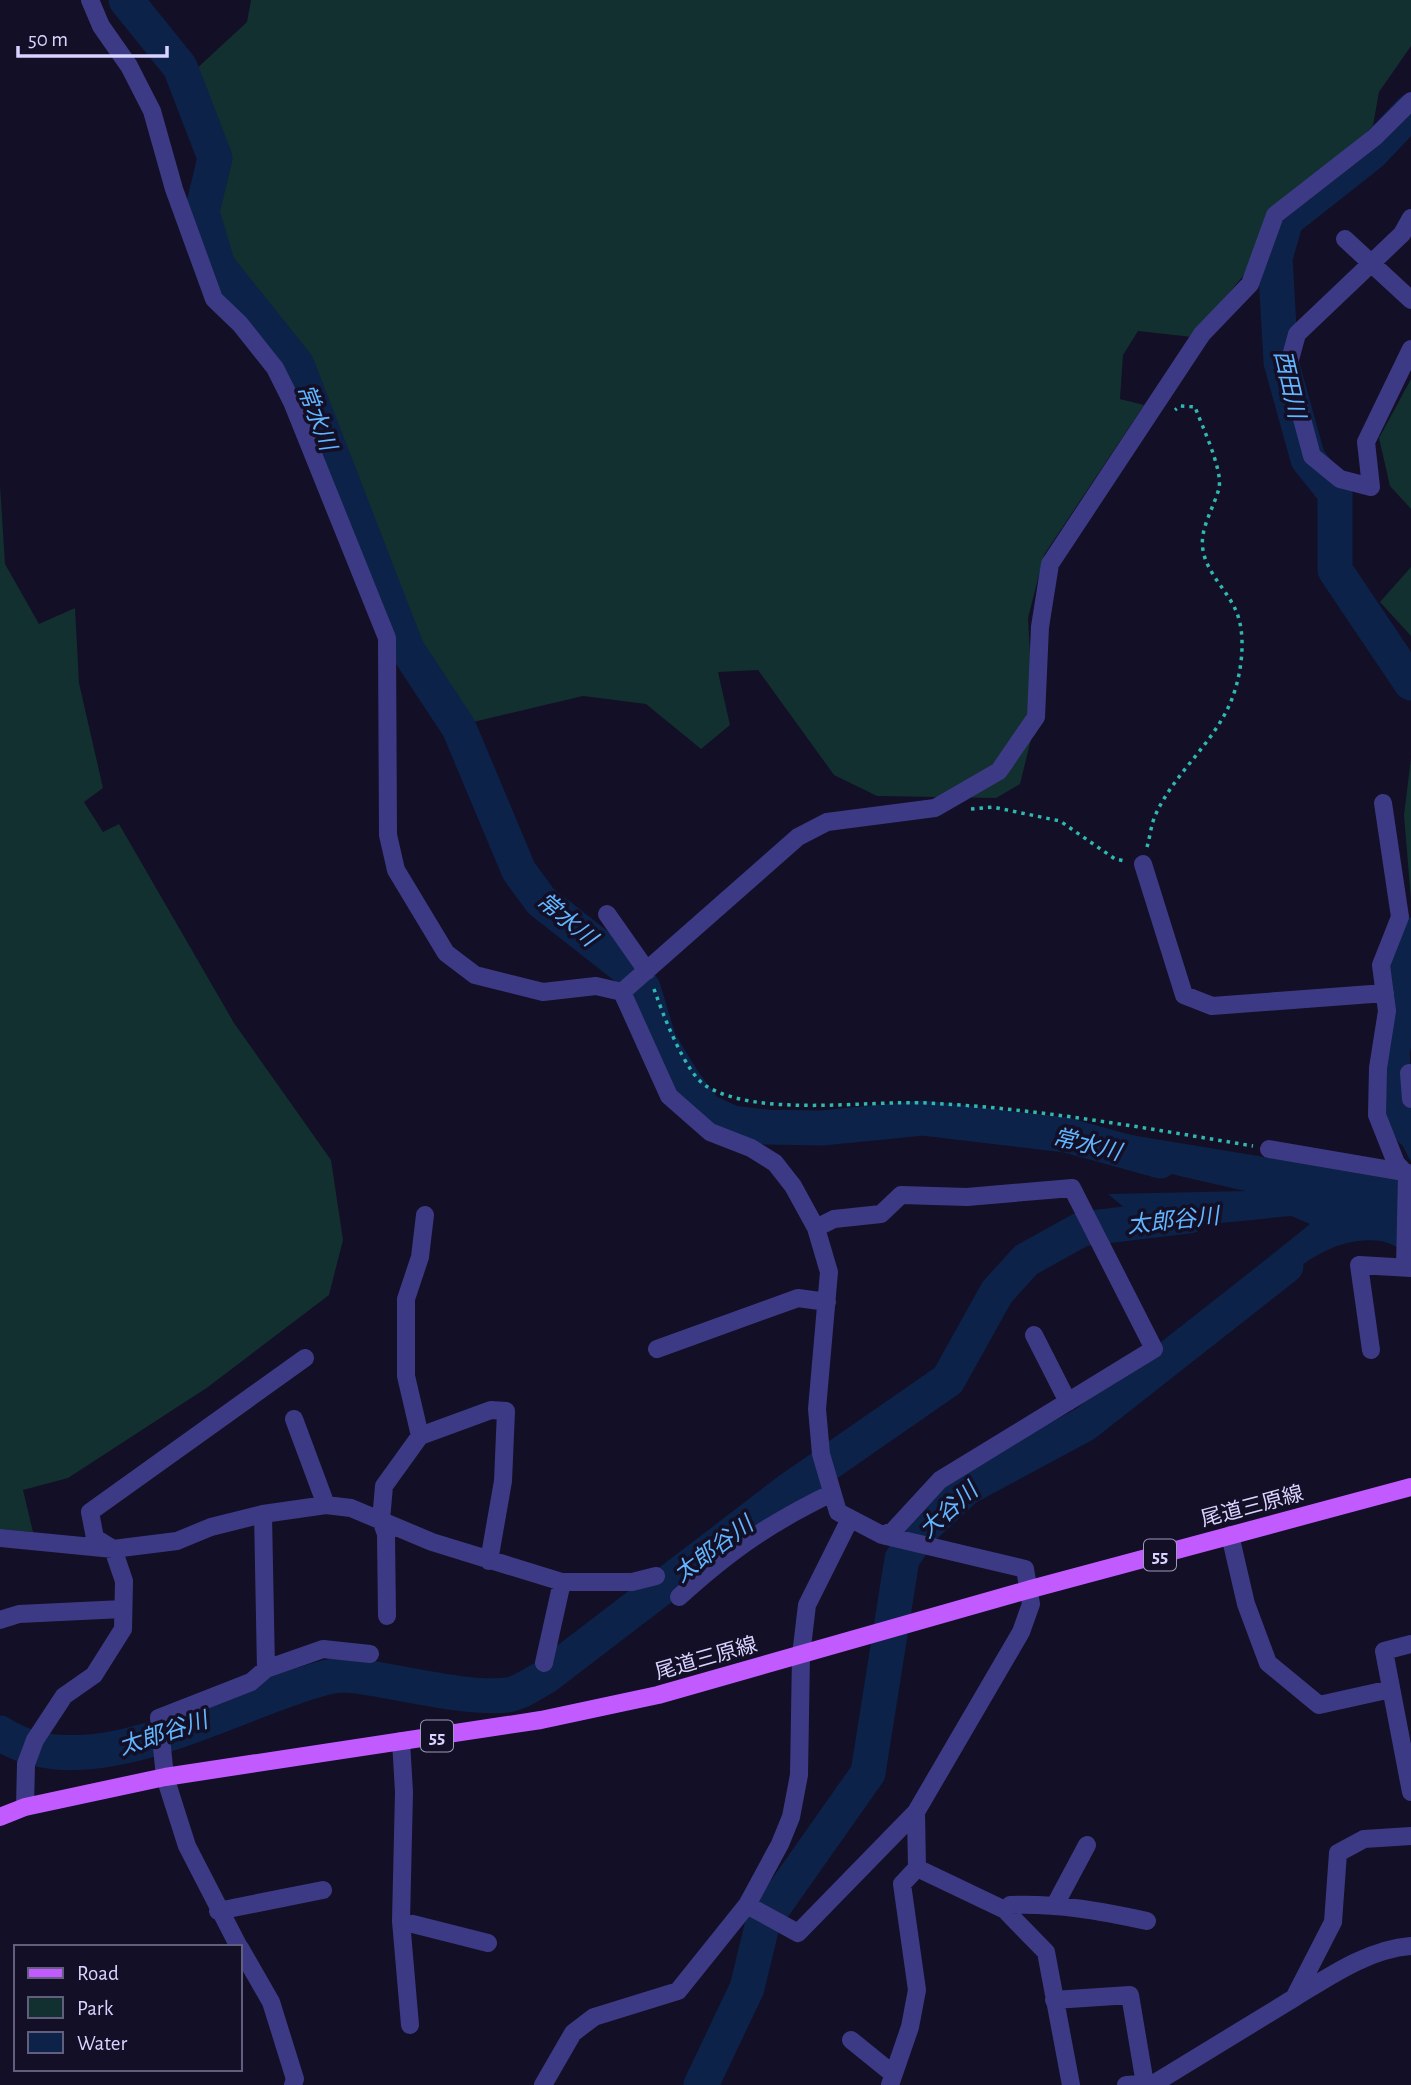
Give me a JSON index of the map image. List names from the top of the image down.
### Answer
{
  "streets": {
    "main road": ["尾道三原線", "55"]
  },
  "water": [
    "西田川",
    "常水川",
    "太郎谷川",
    "大谷川"
  ],
  "legend": ["Road", "Park", "Water"],
  "scale_bar": "50 m"
}
